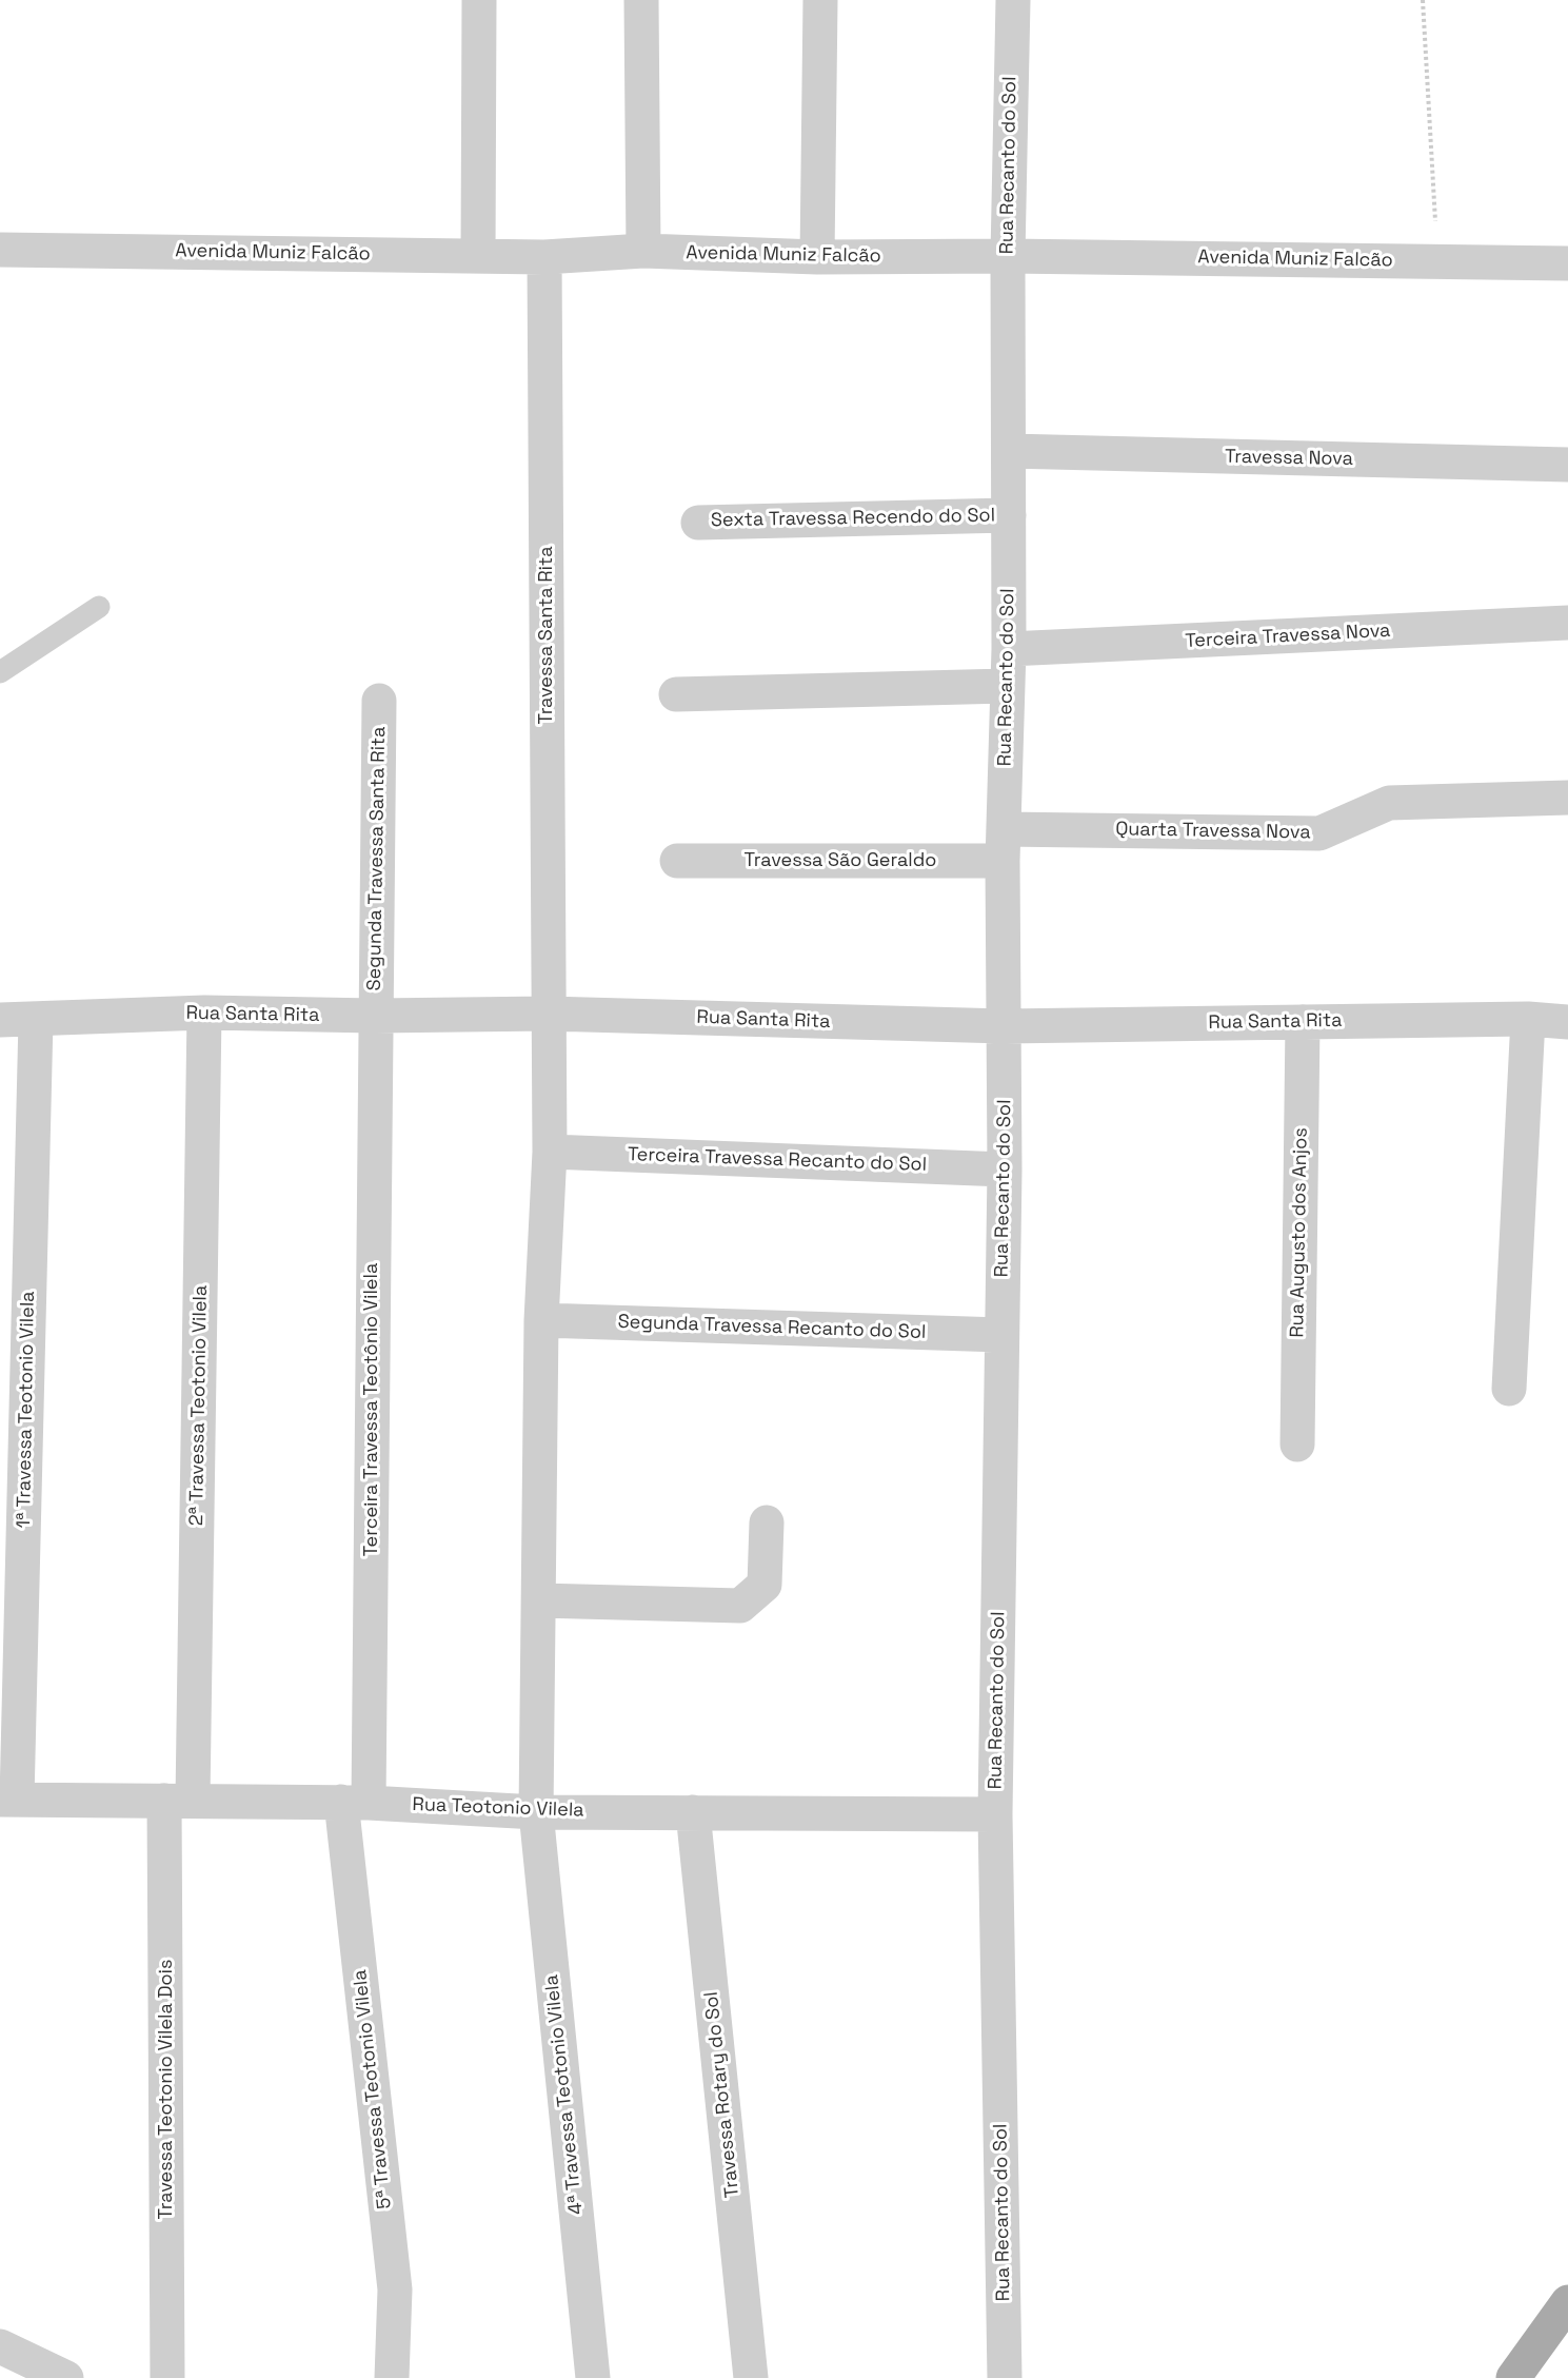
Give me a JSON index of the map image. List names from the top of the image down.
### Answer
{
  "streets": {
    "street": [
      "Rua Recanto do Sol",
      "Avenida Muniz Falcão",
      "Travessa Nova",
      "Sexta Travessa Recendo do Sol",
      "Travessa Santa Rita",
      "Terceira Travessa Nova",
      "Quarta Travessa Nova",
      "Segunda Travessa Santa Rita",
      "Travessa São Geraldo",
      "Rua Santa Rita",
      "Terceira Travessa Recanto do Sol",
      "Rua Augusto dos Anjos",
      "Segunda Travessa Recanto do Sol",
      "2ª Travessa Teotonio Vilela",
      "1ª Travessa Teotonio Vilela",
      "Terceira Travessa Teotônio Vilela",
      "Rua Teotonio Vilela",
      "Travessa Teotonio Vilela Dois",
      "5ª Travessa Teotonio Vilela",
      "4ª Travessa Teotonio Vilela",
      "Travessa Rotary do Sol"
    ]
  },
  "crossings": [
    ["Rua Recanto do Sol", "Avenida Muniz Falcão"],
    ["Rua Recanto do Sol", "Travessa Nova"],
    ["Rua Recanto do Sol", "Sexta Travessa Recendo do Sol"],
    ["Rua Recanto do Sol", "Terceira Travessa Nova"],
    ["Rua Recanto do Sol", "Quarta Travessa Nova"],
    ["Rua Recanto do Sol", "Travessa São Geraldo"],
    ["Rua Recanto do Sol", "Rua Santa Rita"],
    ["Rua Recanto do Sol", "Terceira Travessa Recanto do Sol"],
    ["Rua Recanto do Sol", "Segunda Travessa Recanto do Sol"],
    ["Rua Recanto do Sol", "Rua Teotonio Vilela"],
    ["Avenida Muniz Falcão", "Travessa Santa Rita"],
    ["Travessa Santa Rita", "Rua Santa Rita"],
    ["Quarta Travessa Nova", "Travessa São Geraldo"],
    ["Segunda Travessa Santa Rita", "Rua Santa Rita"],
    ["Segunda Travessa Santa Rita", "Terceira Travessa Teotônio Vilela"],
    ["Rua Santa Rita", "Rua Augusto dos Anjos"],
    ["Rua Santa Rita", "2ª Travessa Teotonio Vilela"],
    ["Rua Santa Rita", "1ª Travessa Teotonio Vilela"],
    ["Rua Santa Rita", "Terceira Travessa Teotônio Vilela"],
    ["2ª Travessa Teotonio Vilela", "Rua Teotonio Vilela"],
    ["2ª Travessa Teotonio Vilela", "Travessa Teotonio Vilela Dois"],
    ["1ª Travessa Teotonio Vilela", "Rua Teotonio Vilela"],
    ["Terceira Travessa Teotônio Vilela", "Rua Teotonio Vilela"],
    ["Terceira Travessa Teotônio Vilela", "5ª Travessa Teotonio Vilela"],
    ["Rua Teotonio Vilela", "Travessa Teotonio Vilela Dois"],
    ["Rua Teotonio Vilela", "5ª Travessa Teotonio Vilela"],
    ["Rua Teotonio Vilela", "4ª Travessa Teotonio Vilela"],
    ["Rua Teotonio Vilela", "Travessa Rotary do Sol"]
  ]
}
